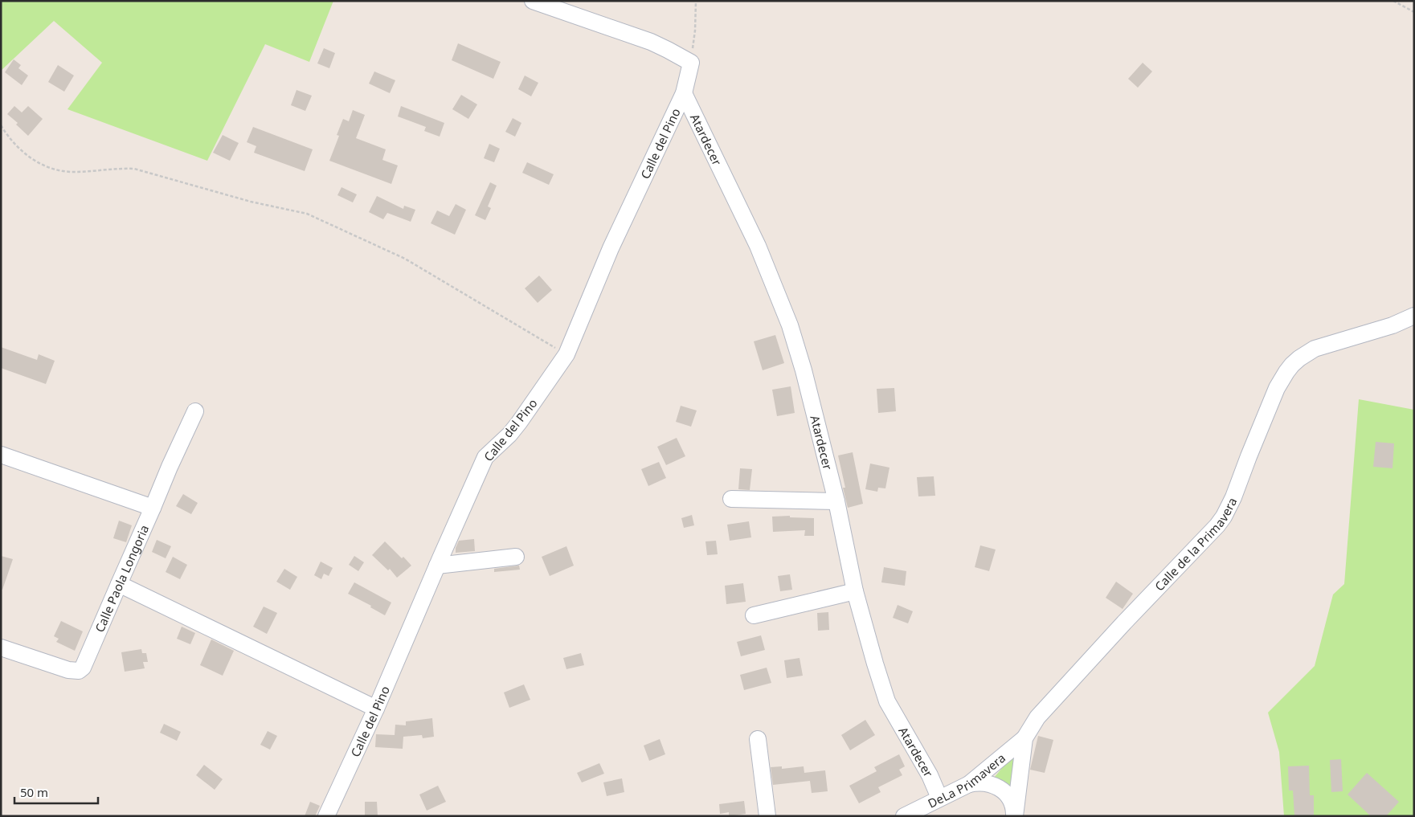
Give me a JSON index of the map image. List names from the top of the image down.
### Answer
{
  "streets": {
    "street": [
      "Atardecer",
      "Calle del Pino",
      "Calle de la Primavera",
      "Calle Paola Longoria",
      "DeLa Primavera"
    ]
  },
  "crossings": [
    ["Atardecer", "Calle del Pino"],
    ["Atardecer", "DeLa Primavera"],
    ["Calle de la Primavera", "DeLa Primavera"]
  ],
  "scale_bar": "50 m"
}
